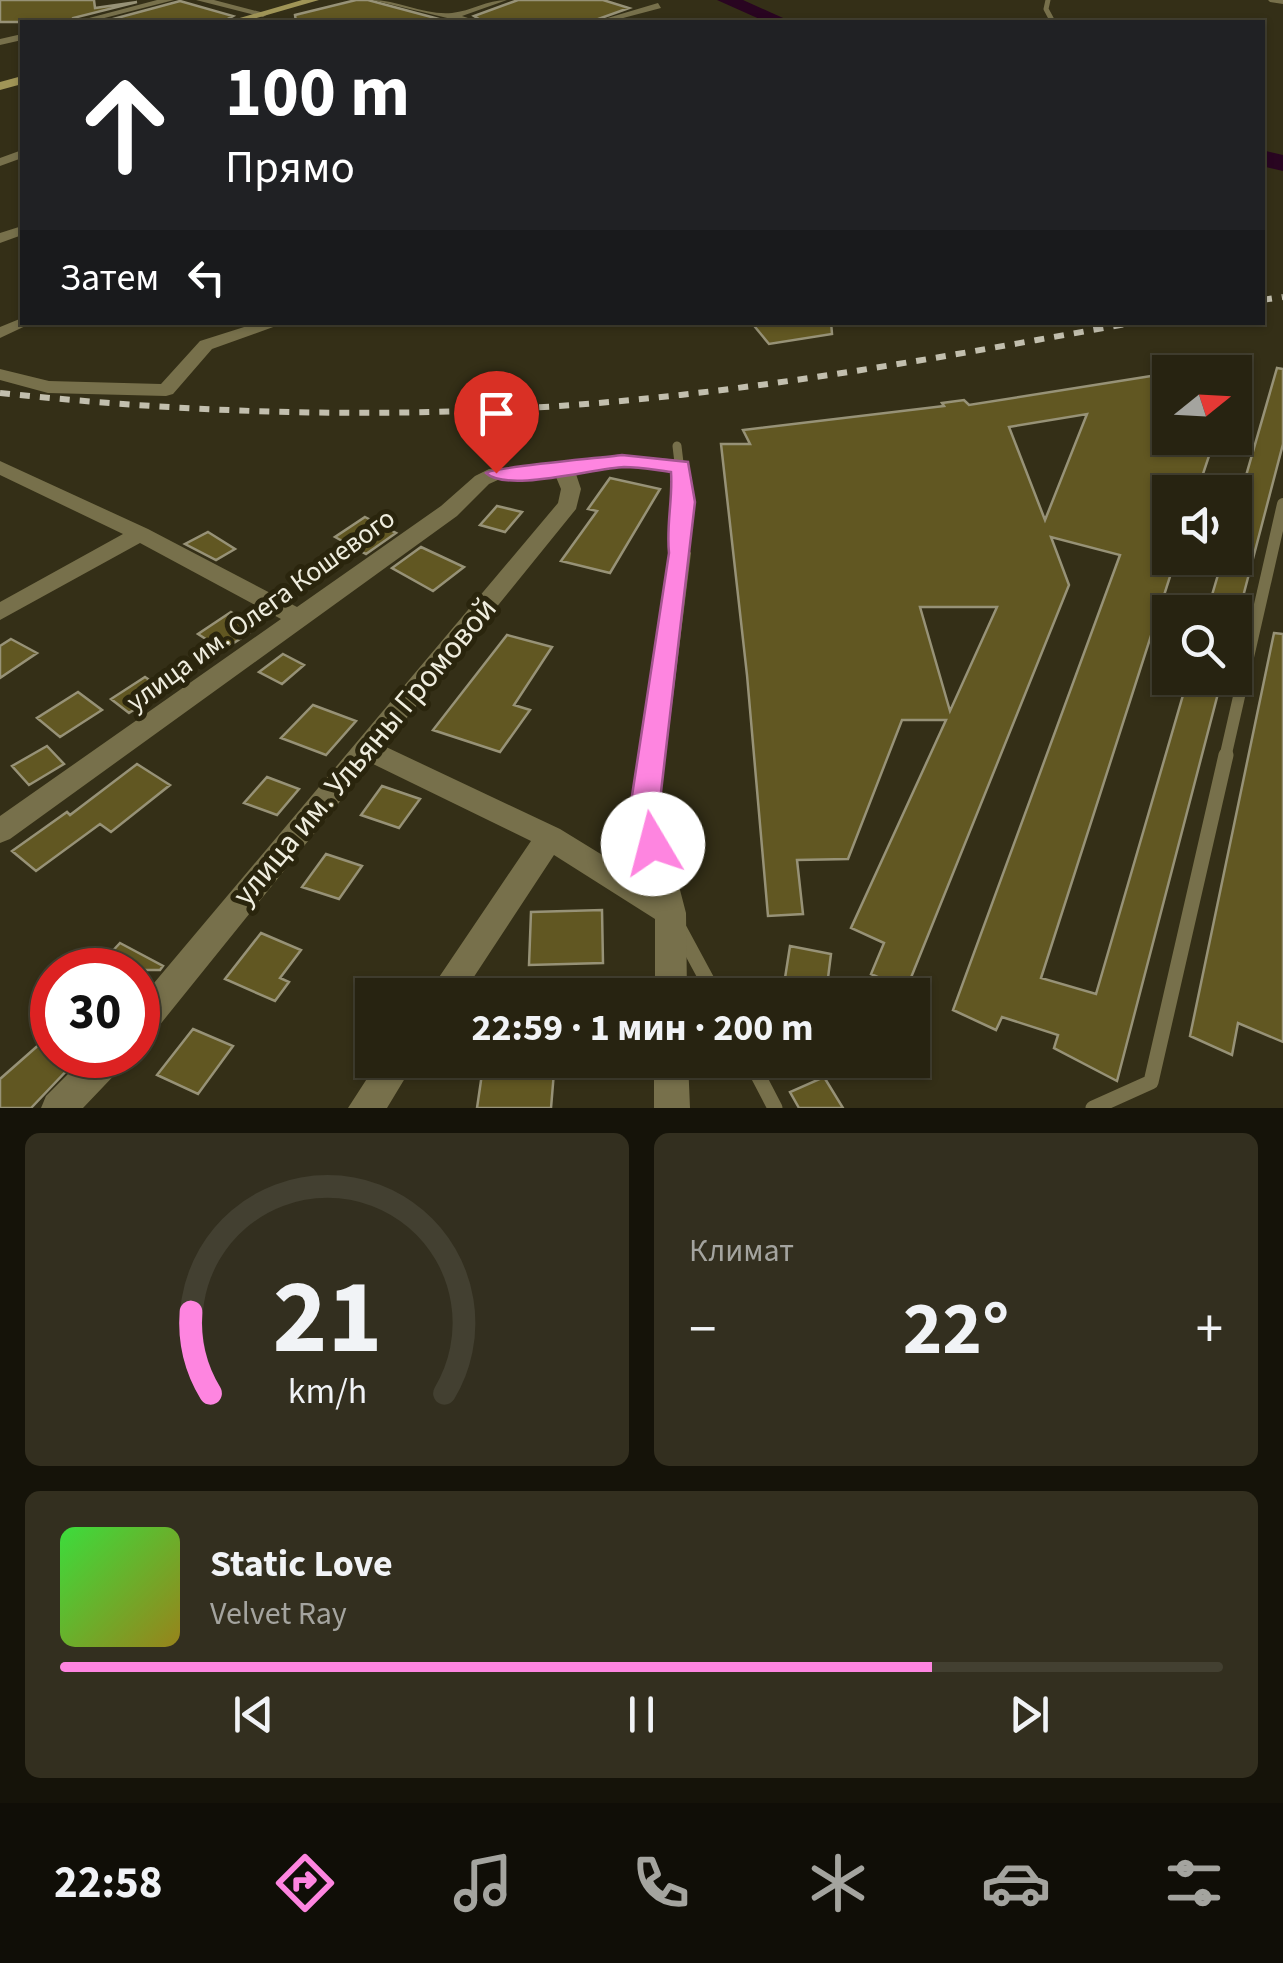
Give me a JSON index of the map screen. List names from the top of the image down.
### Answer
{
  "streets": {
    "street": ["улица им. Олега Кошевого", "улица им. Ульяны Громовой"]
  },
  "crossings": [
    ["улица им. Олега Кошевого", "улица им. Ульяны Громовой"]
  ],
  "north": "right",
  "page": {
    "turn": ["100 m", "Прямо"],
    "then": "Затем",
    "limit": "30",
    "trip": "22:59 · 1 мин · 200 m",
    "tile": "Климат",
    "heat": ["−", "22°", "+"],
    "song": ["Static Love", "Velvet Ray"],
    "tabs": "22:58",
    "gauge": ["21", "km/h"]
  }
}
